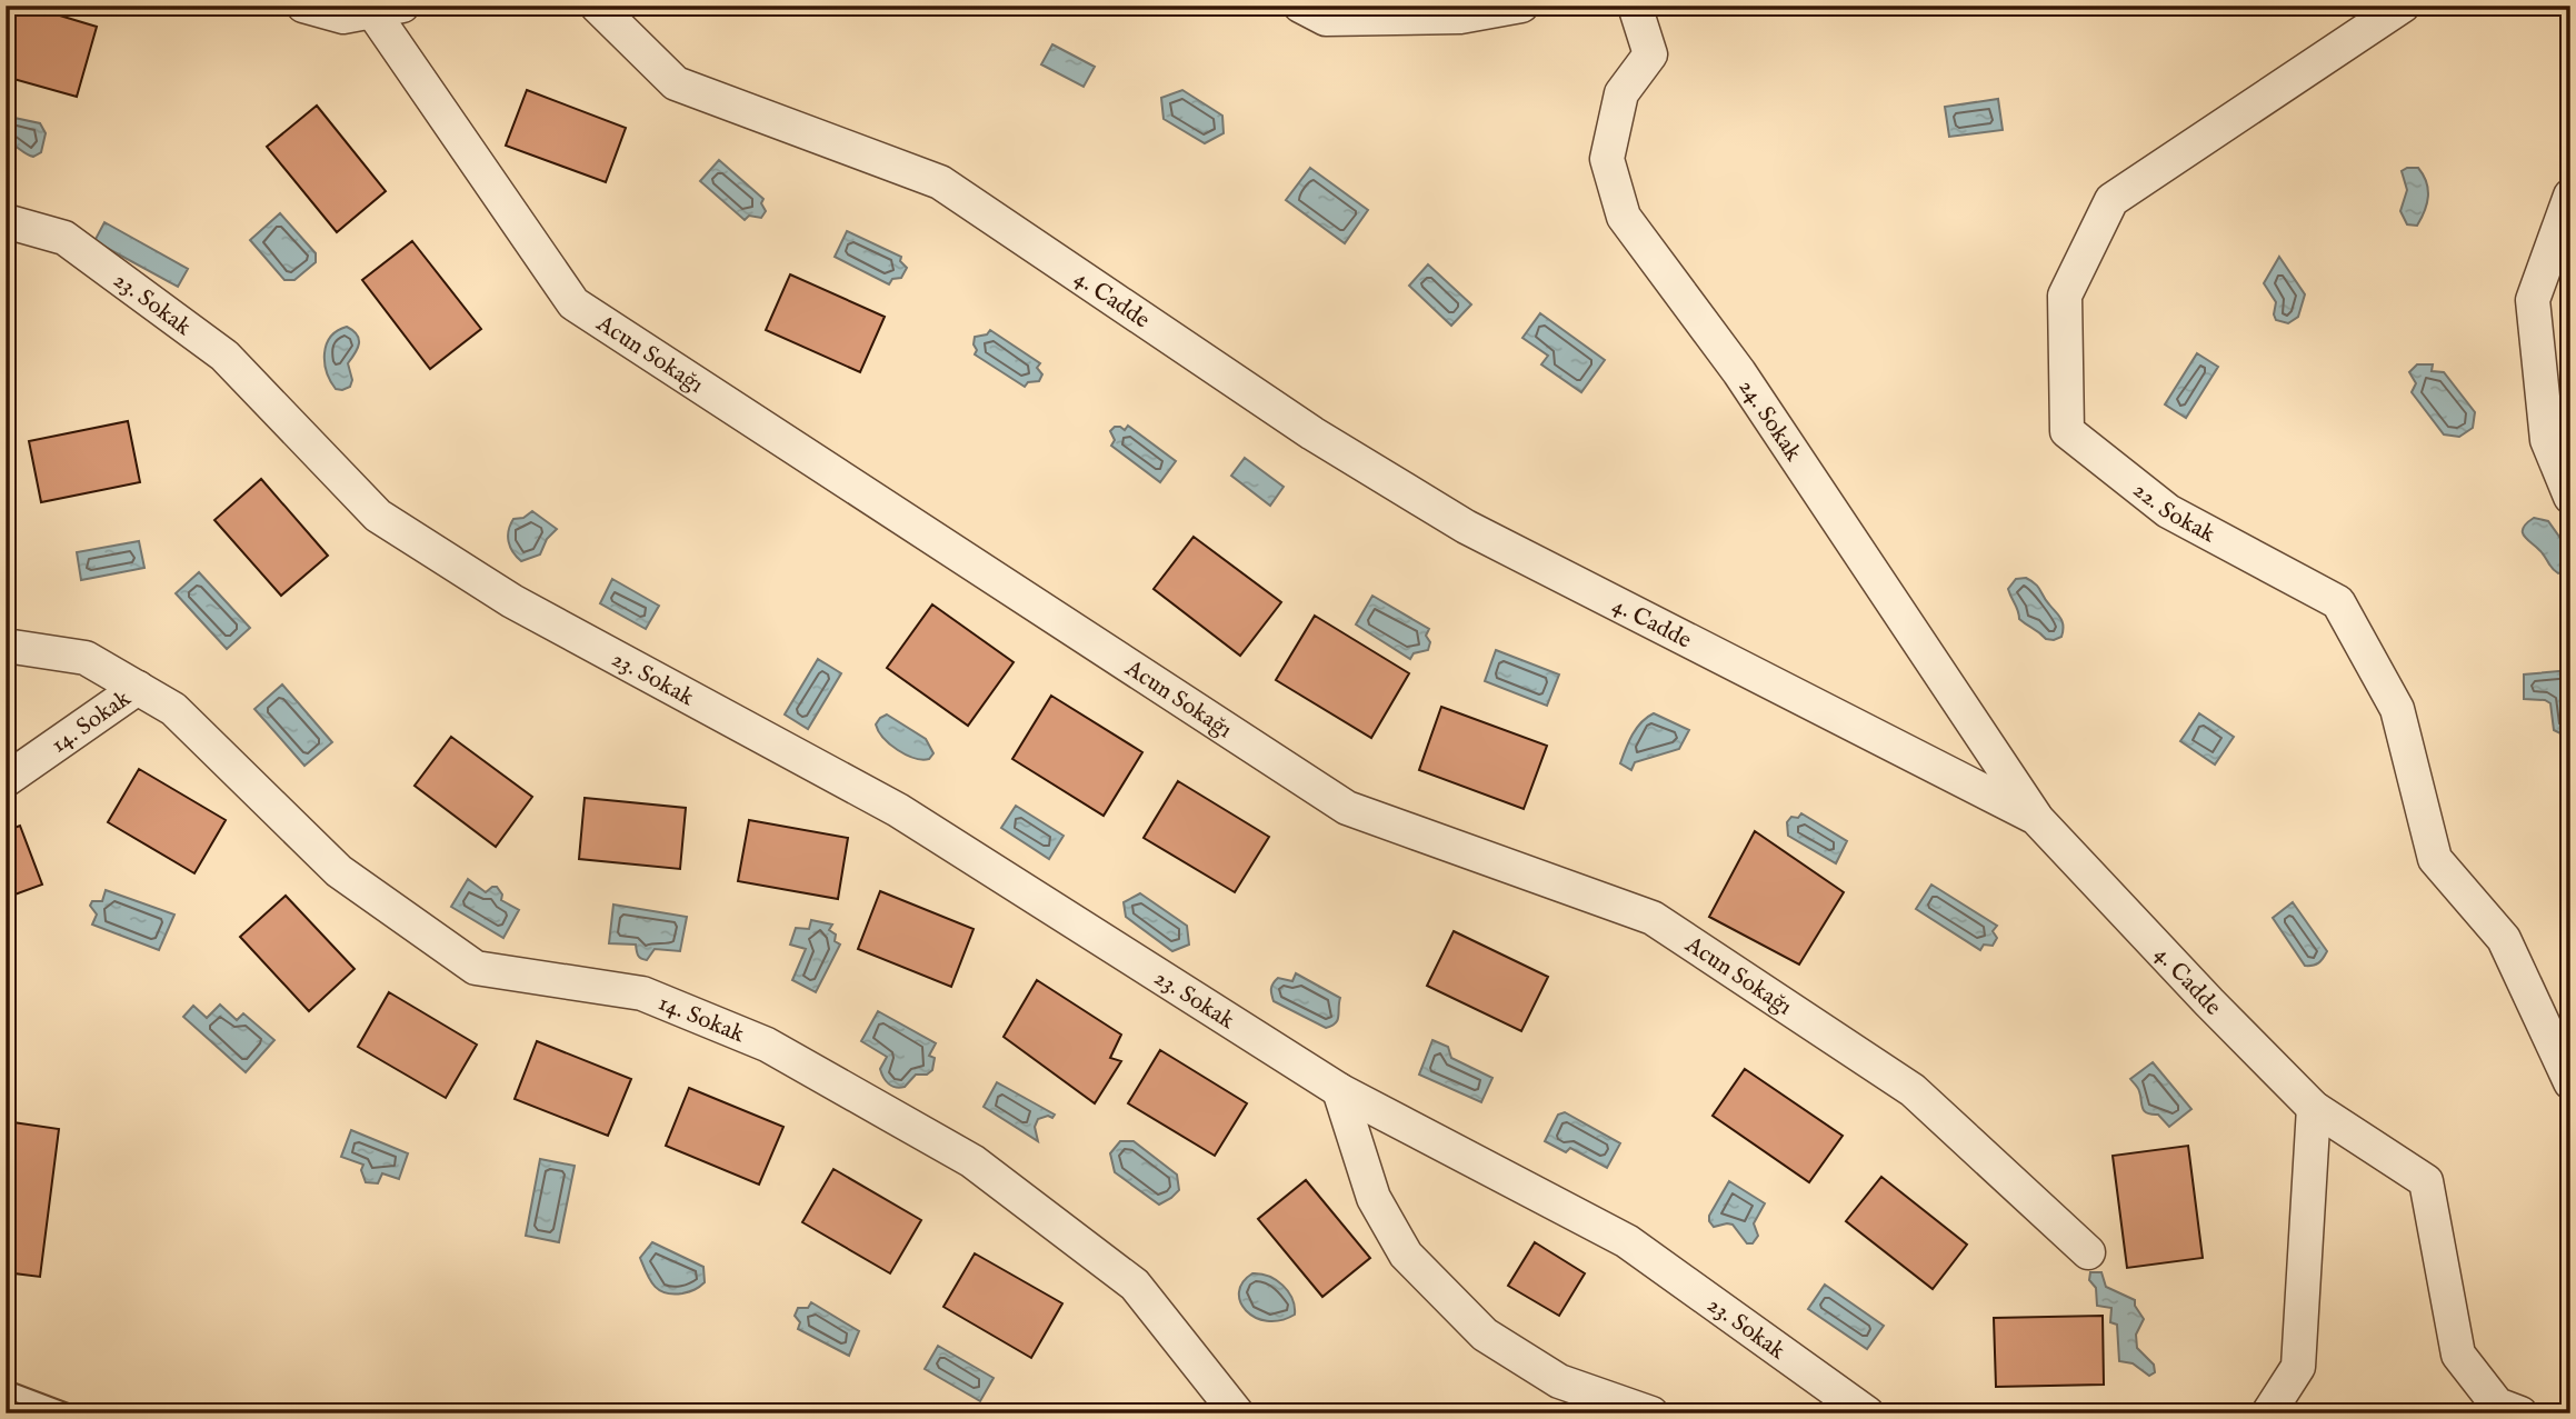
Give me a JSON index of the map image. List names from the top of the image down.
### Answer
{
  "streets": {
    "street": [
      "4. Cadde",
      "23. Sokak",
      "Acun Sokağı",
      "24. Sokak",
      "22. Sokak",
      "14. Sokak"
    ]
  },
  "crossings": [
    ["4. Cadde", "24. Sokak"]
  ]
}
